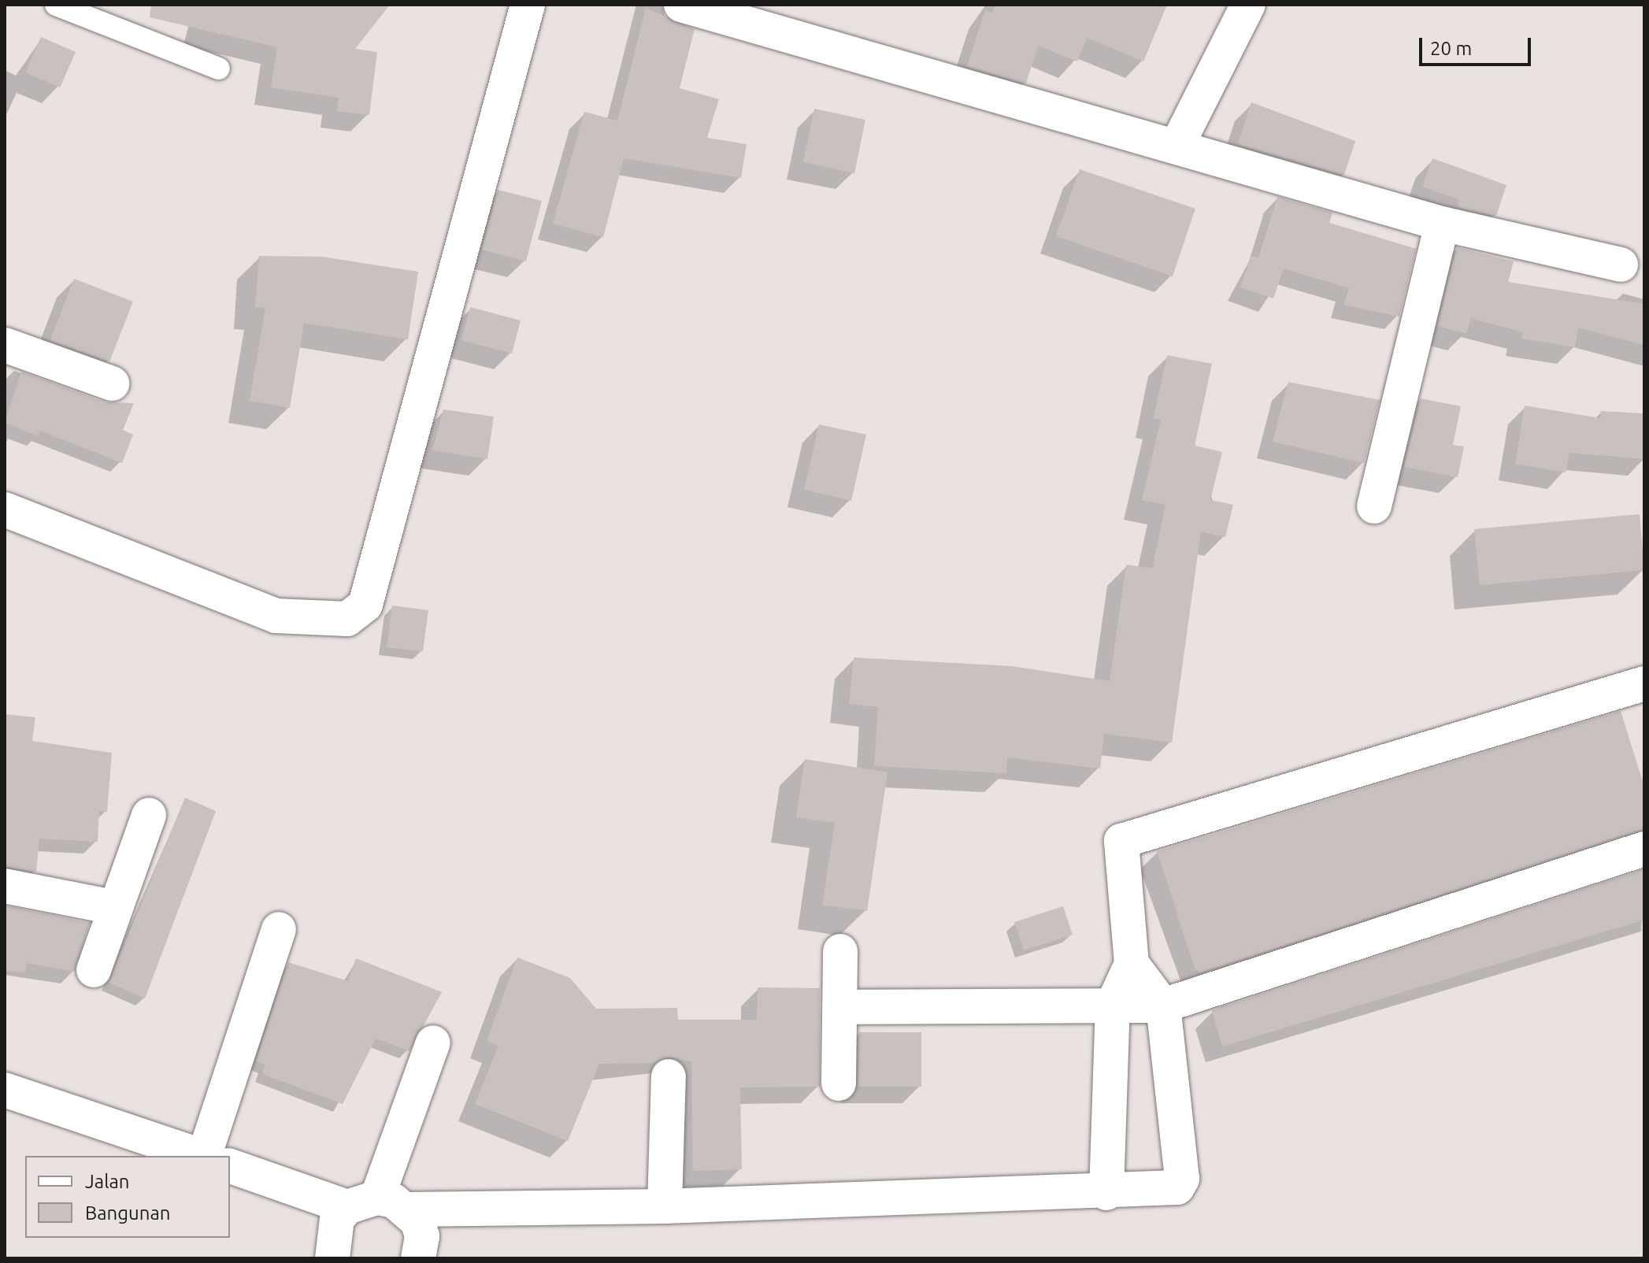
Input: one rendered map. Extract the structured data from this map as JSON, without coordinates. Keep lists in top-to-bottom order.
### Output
{
  "legend": ["Jalan", "Bangunan"],
  "scale_bar": "20 m"
}
